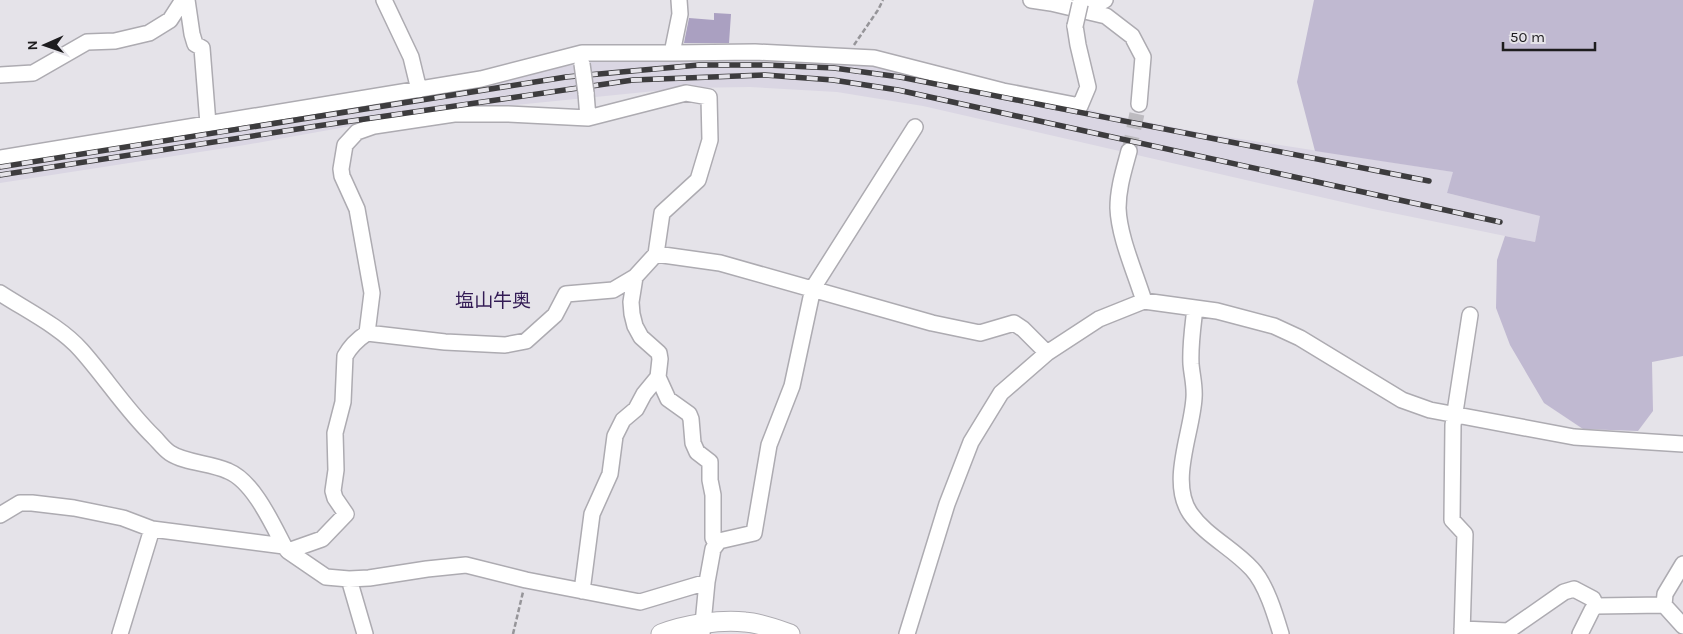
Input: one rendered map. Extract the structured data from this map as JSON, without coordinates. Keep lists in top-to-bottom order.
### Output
{
  "districts": ["塩山牛奥"],
  "scale_bar": "50 m",
  "north": "left"
}
